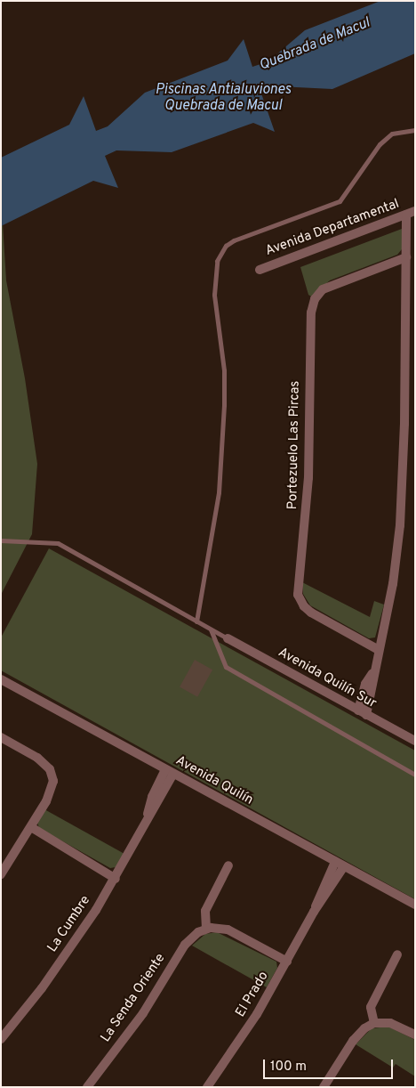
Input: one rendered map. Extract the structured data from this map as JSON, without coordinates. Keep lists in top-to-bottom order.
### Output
{
  "streets": {
    "street": [
      "Avenida Departamental",
      "Portezuelo Las Pircas",
      "Avenida Quilín Sur",
      "Avenida Quilín",
      "La Cumbre",
      "El Prado",
      "La Senda Oriente"
    ]
  },
  "crossings": [
    ["Avenida Quilín", "La Cumbre"],
    ["Avenida Quilín", "El Prado"]
  ],
  "water": ["Quebrada de Macul", "Piscinas Antialuviones Quebrada de Macul"],
  "scale_bar": "100 m"
}
